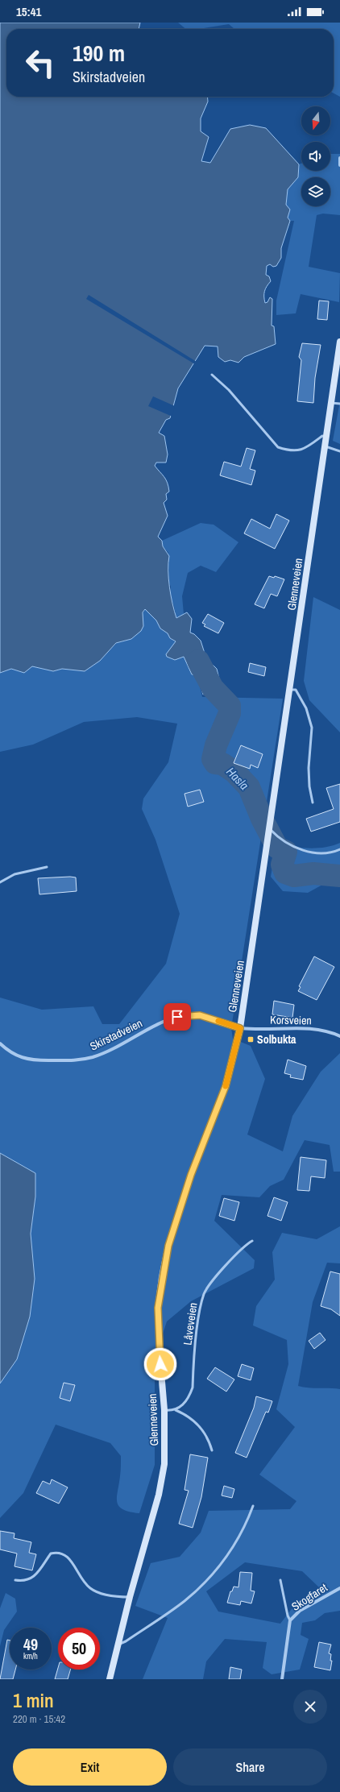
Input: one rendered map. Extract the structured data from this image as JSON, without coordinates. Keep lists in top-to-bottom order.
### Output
{
  "streets": {
    "main road": ["Glenneveien"],
    "street": ["Korsveien", "Skirstadveien", "Skogfaret"],
    "lane": ["Låveveien"]
  },
  "crossings": [
    ["Glenneveien", "Korsveien"],
    ["Glenneveien", "Skirstadveien"],
    ["Korsveien", "Skirstadveien"]
  ],
  "water": ["Hasla"],
  "places": {
    "transit": ["Solbukta"]
  },
  "north": "bottom",
  "page": {
    "status": "15:41",
    "turn": ["190 m", "Skirstadveien"],
    "speed": "49 km/h",
    "limit": "50",
    "heading": ["1 min", "220 m · 15:42"],
    "buttons": ["Exit", "Share"]
  }
}
